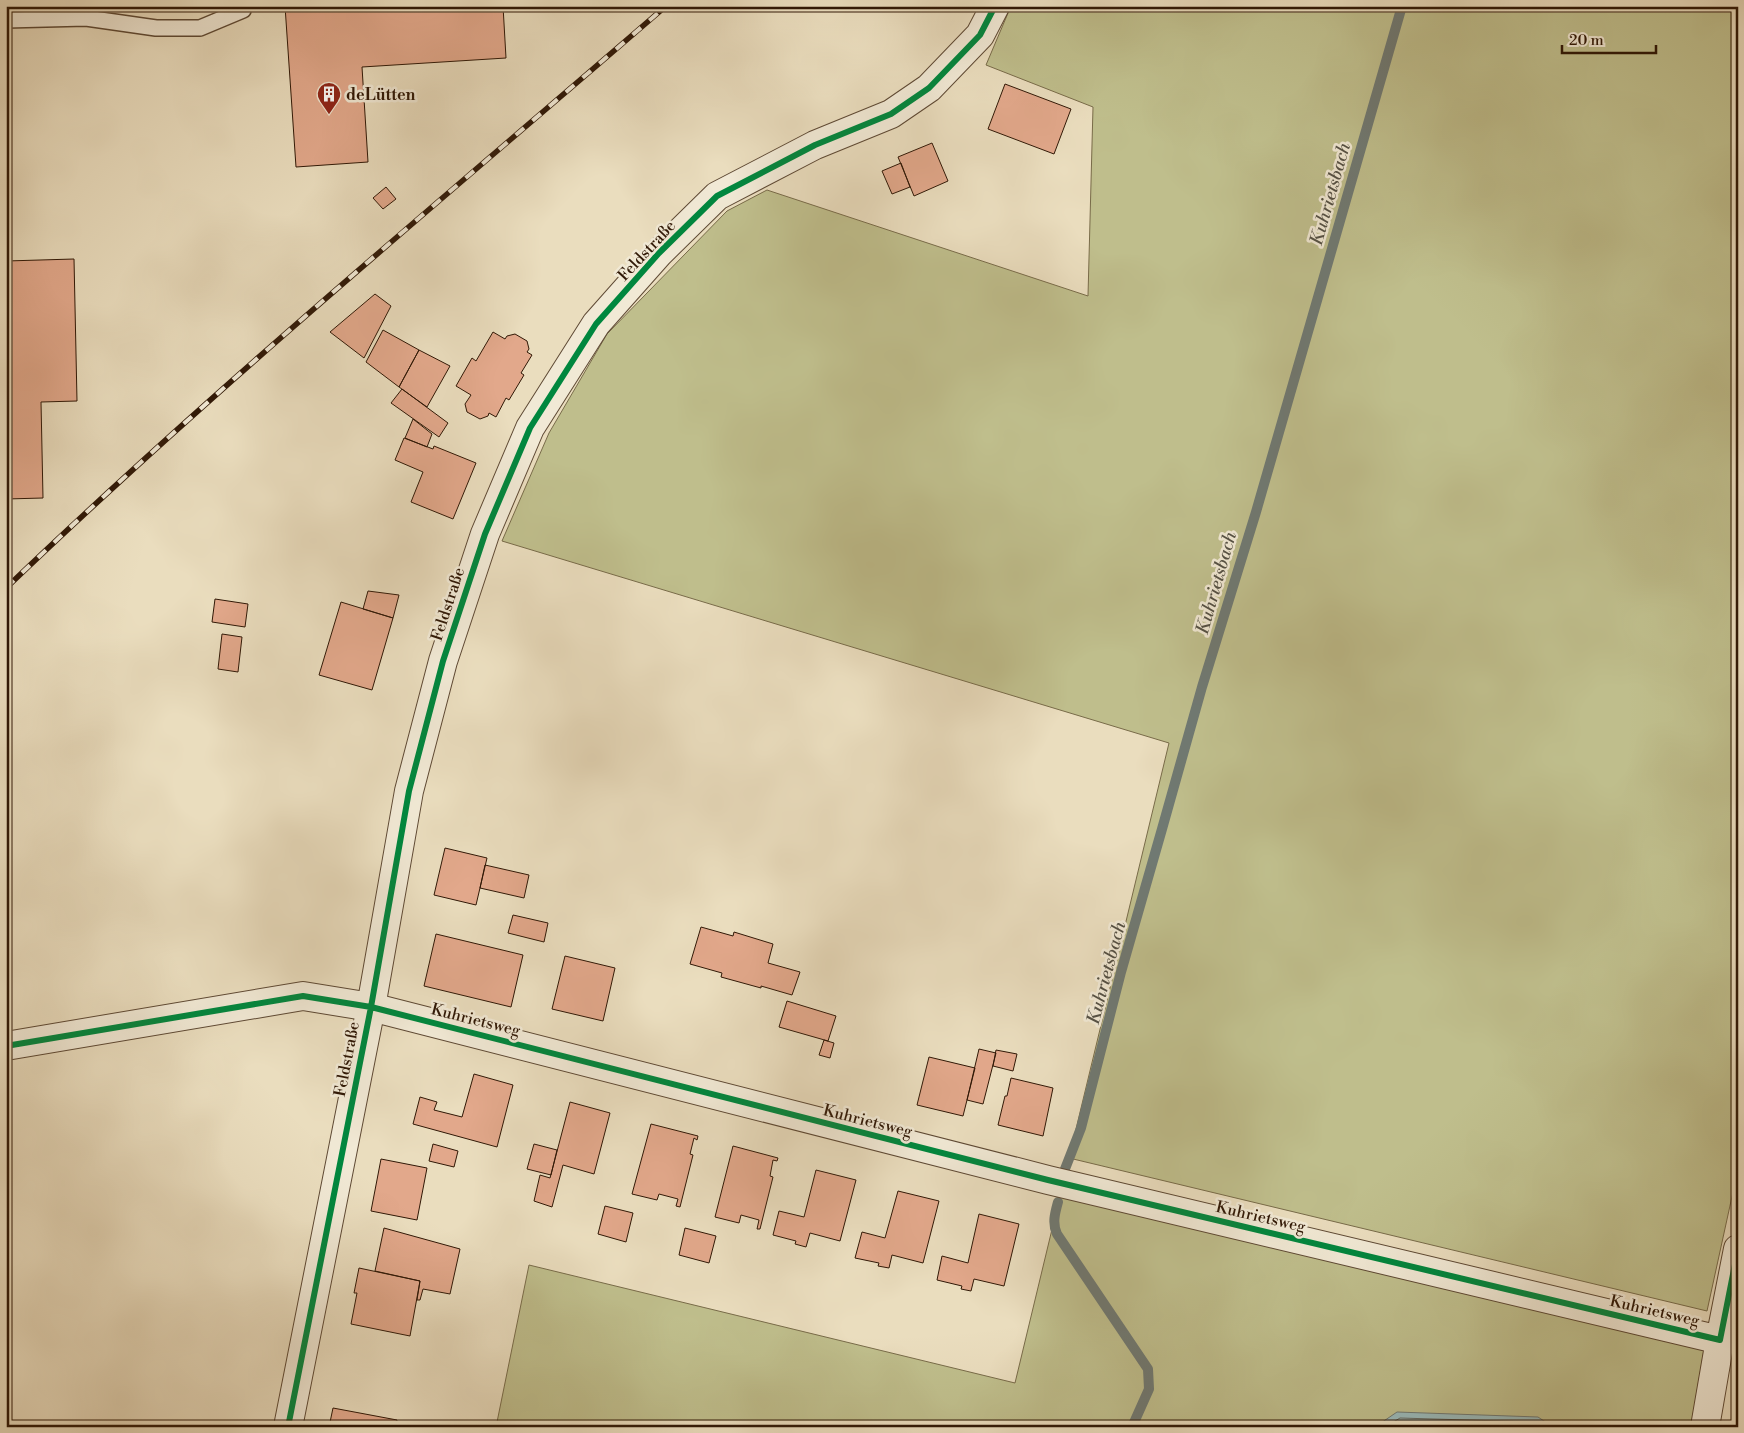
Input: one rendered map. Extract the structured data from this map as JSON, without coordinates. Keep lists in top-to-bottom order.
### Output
{
  "streets": {
    "street": ["Feldstraße", "Kuhrietsweg"]
  },
  "crossings": [
    ["Feldstraße", "Kuhrietsweg"]
  ],
  "water": ["Kuhrietsbach"],
  "places": {
    "building": ["deLütten"]
  },
  "scale_bar": "20 m"
}
